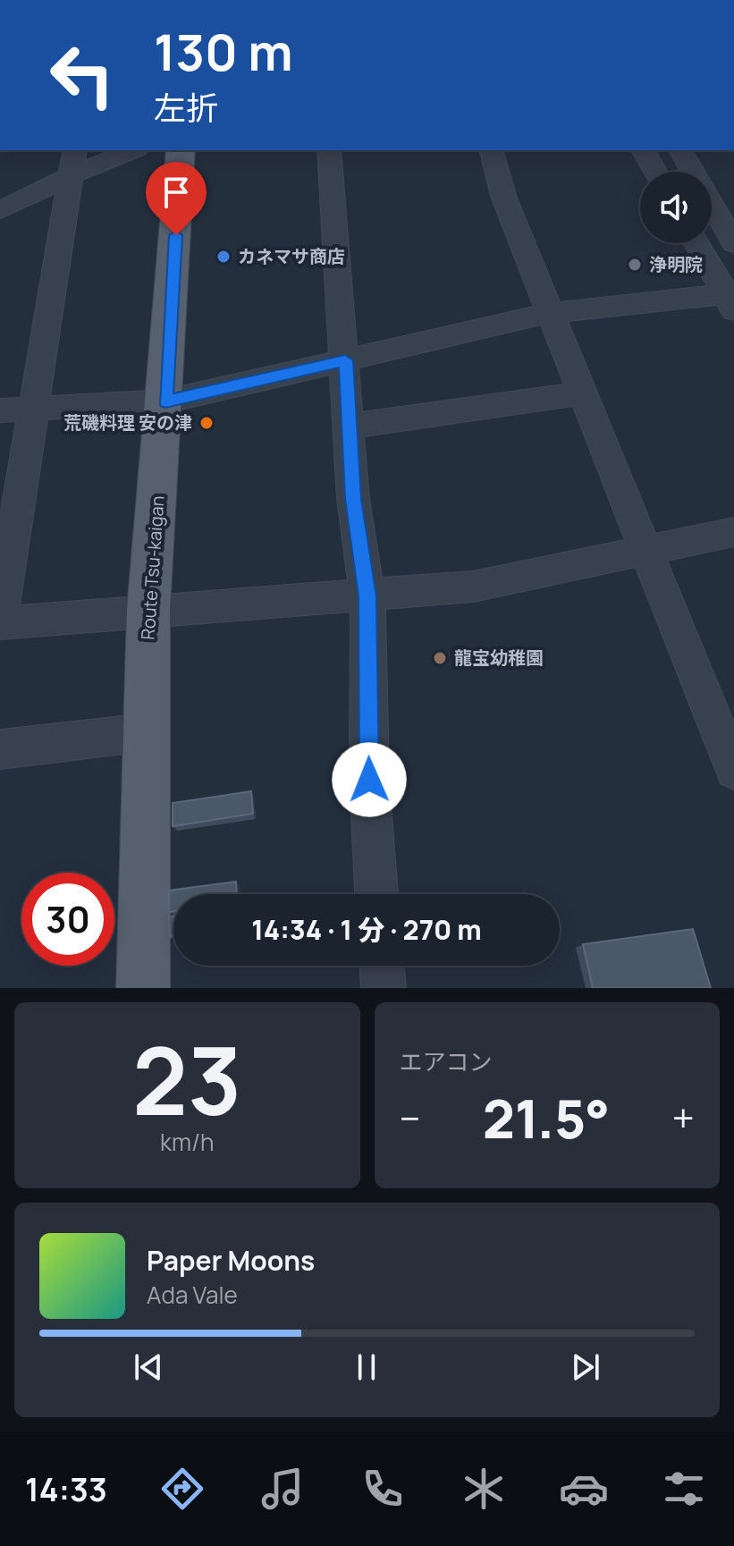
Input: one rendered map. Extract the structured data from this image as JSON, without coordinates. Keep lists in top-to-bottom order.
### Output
{
  "streets": {
    "main road": ["Route Tsu-kaigan"]
  },
  "places": [
    "カネマサ商店",
    "浄明院",
    "荒磯料理 安の津",
    "龍宝幼稚園"
  ],
  "page": {
    "turn": ["130 m", "左折"],
    "limit": "30",
    "trip": "14:34 · 1 分 · 270 m",
    "tile": [
      ["23", "km/h"],
      "エアコン"
    ],
    "heat": ["−", "21.5°", "+"],
    "song": ["Paper Moons", "Ada Vale"],
    "tabs": "14:33"
  }
}
